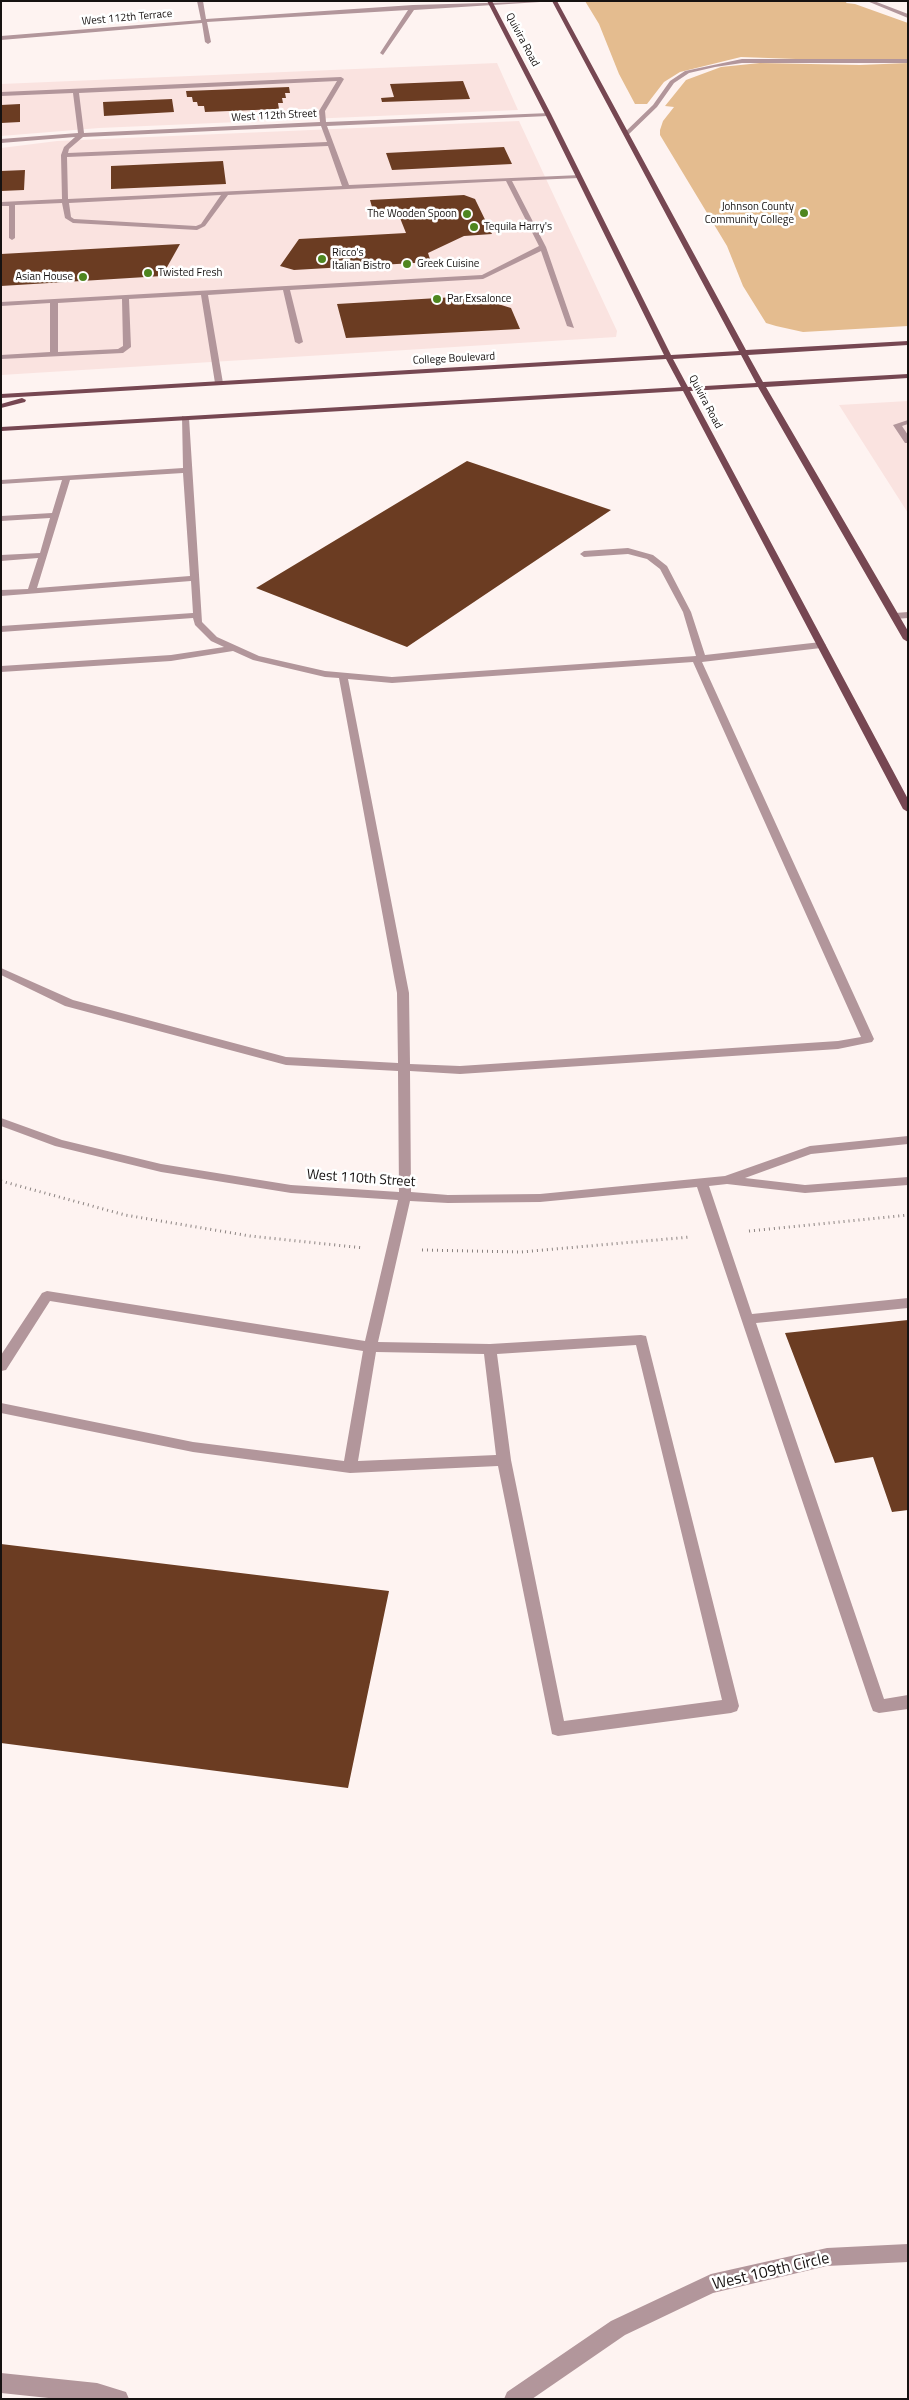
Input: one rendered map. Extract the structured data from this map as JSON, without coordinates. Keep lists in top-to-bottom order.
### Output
{
  "streets": {
    "main road": ["Quivira Road", "College Boulevard"],
    "street": [
      "West 112th Terrace",
      "West 112th Street",
      "West 110th Street",
      "West 109th Circle"
    ]
  },
  "crossings": [
    ["West 112th Terrace", "Quivira Road"],
    ["Quivira Road", "West 112th Street"],
    ["Quivira Road", "College Boulevard"]
  ],
  "places": [
    "Johnson County Community College",
    "The Wooden Spoon",
    "Tequila Harry's",
    "Ricco's Italian Bistro",
    "Greek Cuisine",
    "Twisted Fresh",
    "Asian House",
    "Par Exsalonce"
  ]
}
